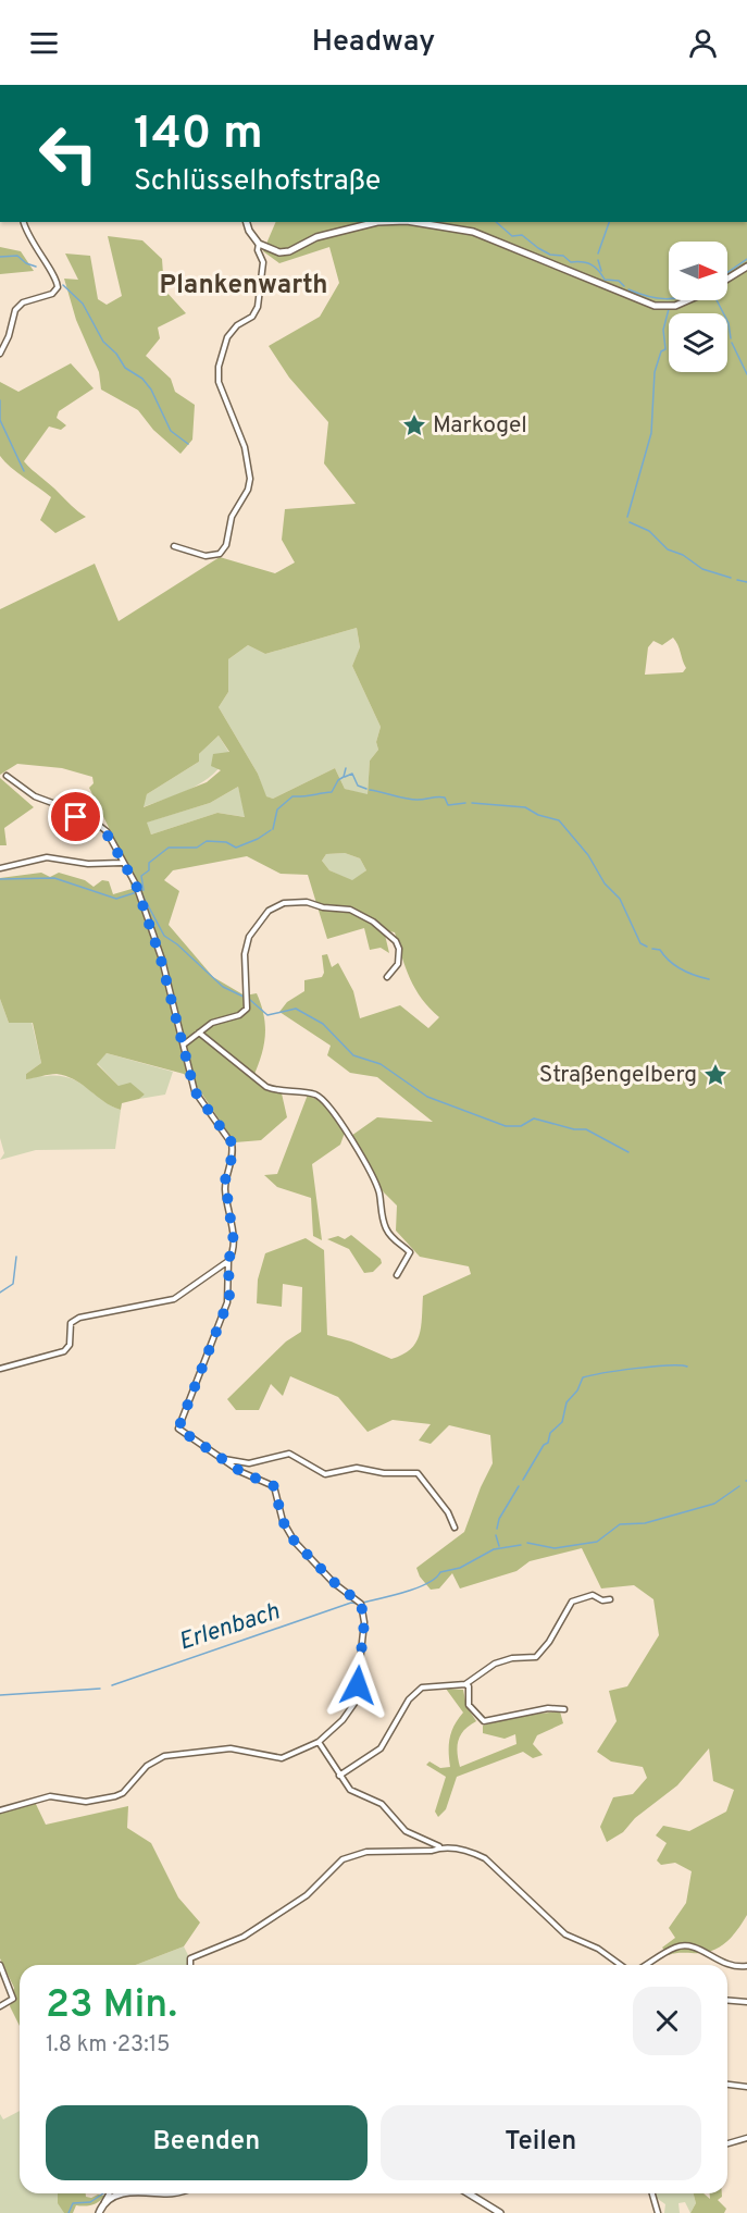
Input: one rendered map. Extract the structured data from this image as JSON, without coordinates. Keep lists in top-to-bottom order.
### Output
{
  "districts": ["Plankenwarth"],
  "water": ["Erlenbach"],
  "places": {
    "place": ["Markogel", "Straßengelberg"]
  },
  "north": "right",
  "page": {
    "header": "Headway",
    "turn": ["140 m", "Schlüsselhofstraße"],
    "heading": ["23 Min.", "1.8 km · 23:15"],
    "buttons": ["Beenden", "Teilen"]
  }
}
